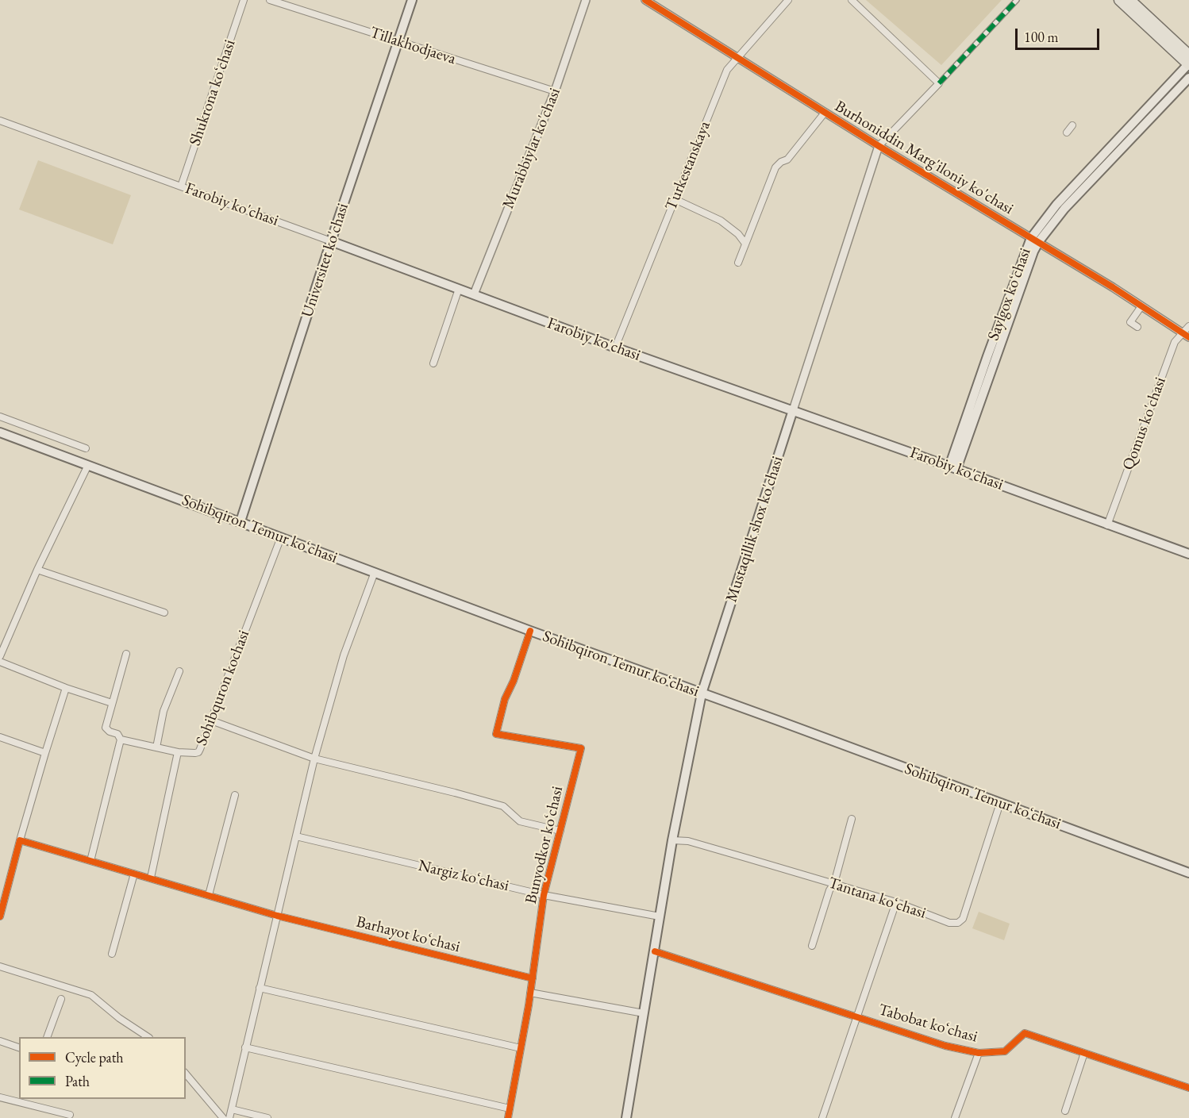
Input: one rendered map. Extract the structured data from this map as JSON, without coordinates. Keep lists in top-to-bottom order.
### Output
{
  "streets": {
    "main road": [
      "Farobiy ko'chasi",
      "Universitet ko'chasi",
      "Saylgox koʻchasi",
      "Sohibqiron Temur koʻchasi",
      "Mustaqillik shox ko'chasi"
    ],
    "street": [
      "Tillakhodjaeva",
      "Shukrona koʻchasi",
      "Murabbiylar ko'chasi",
      "Burhoniddin Marg'iloniy ko'chasi",
      "Turkestanskaya",
      "Qomus ko'chasi",
      "Sohibquron kochasi",
      "Bunyodkor koʻchasi",
      "Nargiz koʻchasi",
      "Tantana koʻchasi",
      "Barhayot koʻchasi",
      "Tabobat koʻchasi"
    ]
  },
  "crossings": [
    ["Tillakhodjaeva", "Murabbiylar ko'chasi"],
    ["Tillakhodjaeva", "Universitet ko'chasi"],
    ["Shukrona koʻchasi", "Farobiy ko'chasi"],
    ["Murabbiylar ko'chasi", "Farobiy ko'chasi"],
    ["Burhoniddin Marg'iloniy ko'chasi", "Turkestanskaya"],
    ["Burhoniddin Marg'iloniy ko'chasi", "Saylgox koʻchasi"],
    ["Burhoniddin Marg'iloniy ko'chasi", "Qomus ko'chasi"],
    ["Burhoniddin Marg'iloniy ko'chasi", "Mustaqillik shox ko'chasi"],
    ["Turkestanskaya", "Farobiy ko'chasi"],
    ["Farobiy ko'chasi", "Universitet ko'chasi"],
    ["Farobiy ko'chasi", "Saylgox koʻchasi"],
    ["Farobiy ko'chasi", "Qomus ko'chasi"],
    ["Farobiy ko'chasi", "Mustaqillik shox ko'chasi"],
    ["Universitet ko'chasi", "Sohibqiron Temur koʻchasi"],
    ["Sohibqiron Temur koʻchasi", "Mustaqillik shox ko'chasi"],
    ["Sohibqiron Temur koʻchasi", "Sohibquron kochasi"],
    ["Sohibqiron Temur koʻchasi", "Bunyodkor koʻchasi"],
    ["Sohibqiron Temur koʻchasi", "Tantana koʻchasi"],
    ["Mustaqillik shox ko'chasi", "Nargiz koʻchasi"],
    ["Mustaqillik shox ko'chasi", "Tantana koʻchasi"],
    ["Mustaqillik shox ko'chasi", "Tabobat koʻchasi"],
    ["Sohibquron kochasi", "Barhayot koʻchasi"],
    ["Bunyodkor koʻchasi", "Nargiz koʻchasi"],
    ["Bunyodkor koʻchasi", "Barhayot koʻchasi"]
  ],
  "legend": ["Cycle path", "Path"],
  "scale_bar": "100 m"
}
